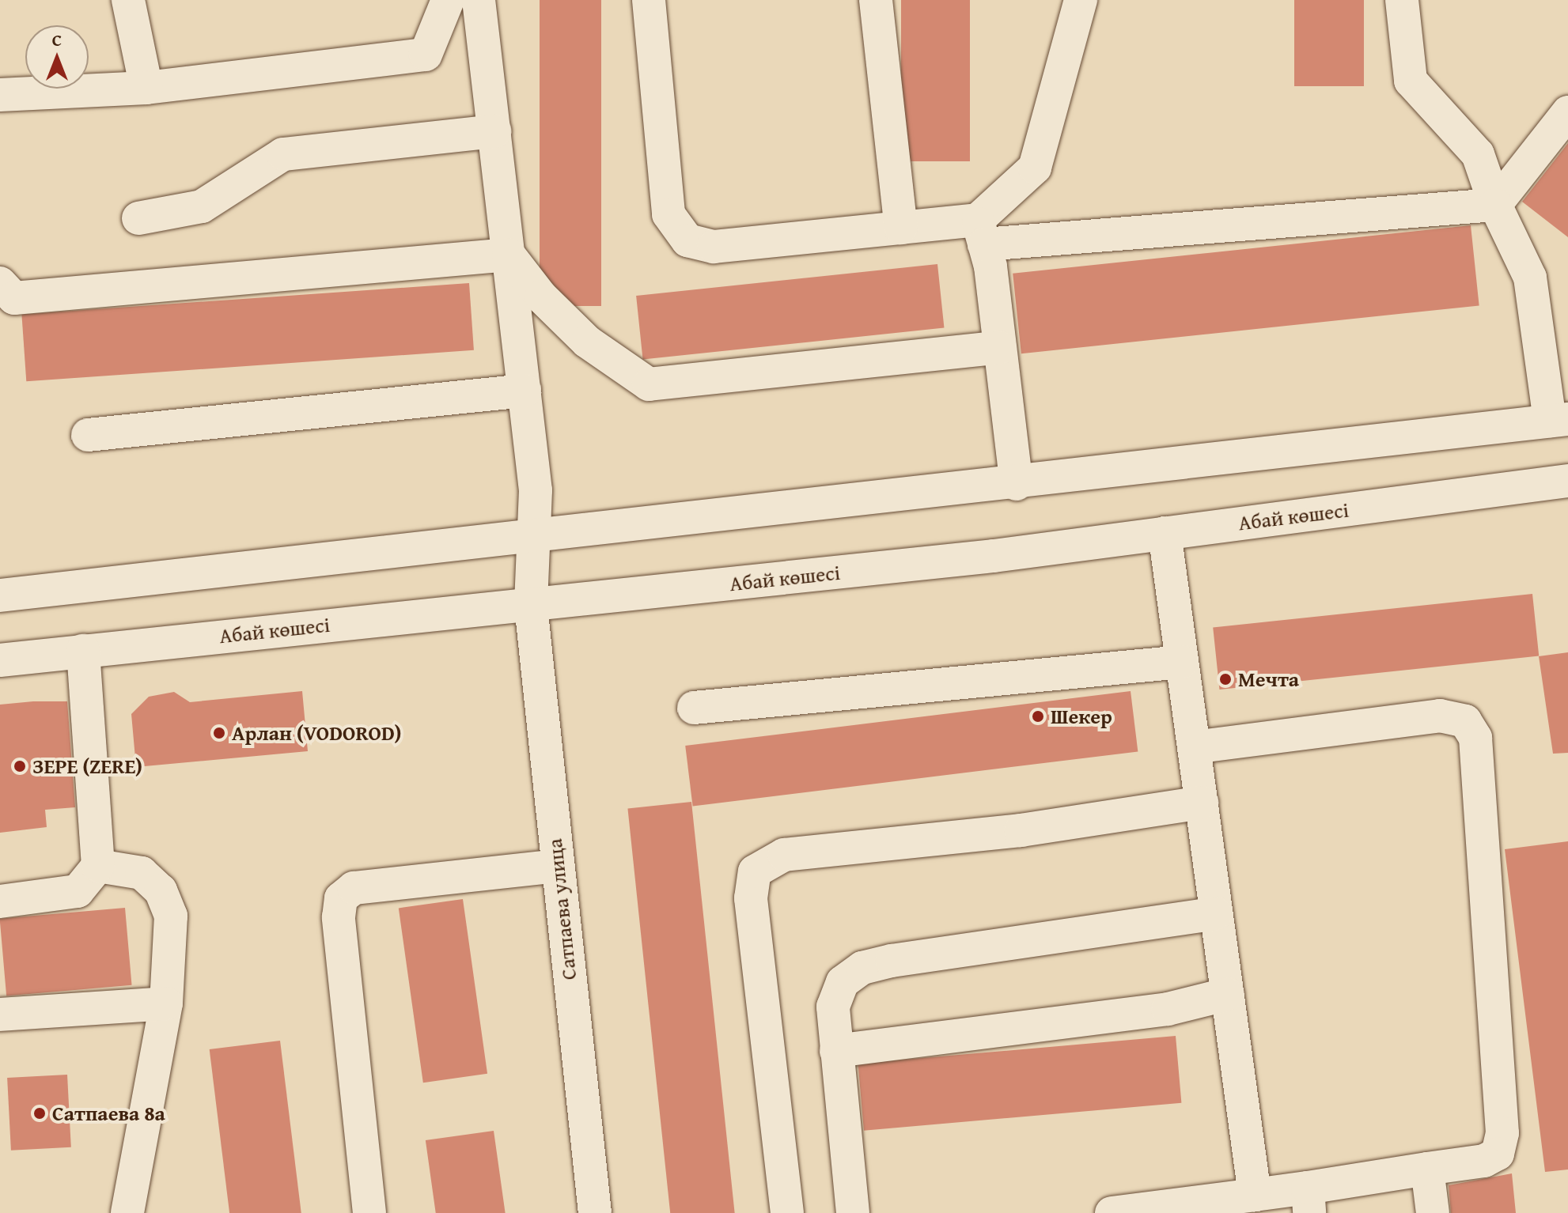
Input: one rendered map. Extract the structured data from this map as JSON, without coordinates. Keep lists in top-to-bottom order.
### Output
{
  "streets": {
    "street": ["Абай көшесі", "Сатпаева улица"]
  },
  "crossings": [
    ["Абай көшесі", "Сатпаева улица"]
  ],
  "places": [
    "Мечта",
    "Шекер",
    "Арлан (VODOROD)",
    "ЗЕРЕ (ZERE)",
    "Сатпаева 8а"
  ],
  "north": "top"
}
